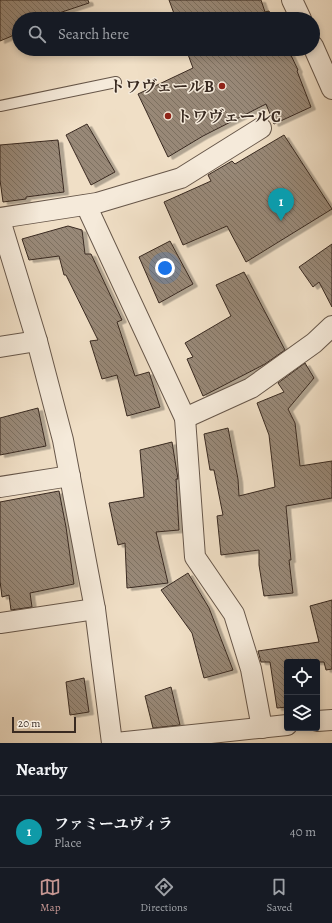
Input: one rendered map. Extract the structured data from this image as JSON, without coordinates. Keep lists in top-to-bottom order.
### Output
{
  "places": ["トワヴェールB", "トワヴェールC"],
  "scale_bar": "20 m",
  "page": {
    "search": "Search here",
    "pins": "1",
    "scale": "20 m",
    "heading": "Nearby",
    "list": [
      {
        "mark": "1",
        "name": "ファミーユヴィラ",
        "note": "Place",
        "value": "40 m"
      }
    ],
    "nav": ["Map", "Directions", "Saved"]
  }
}
